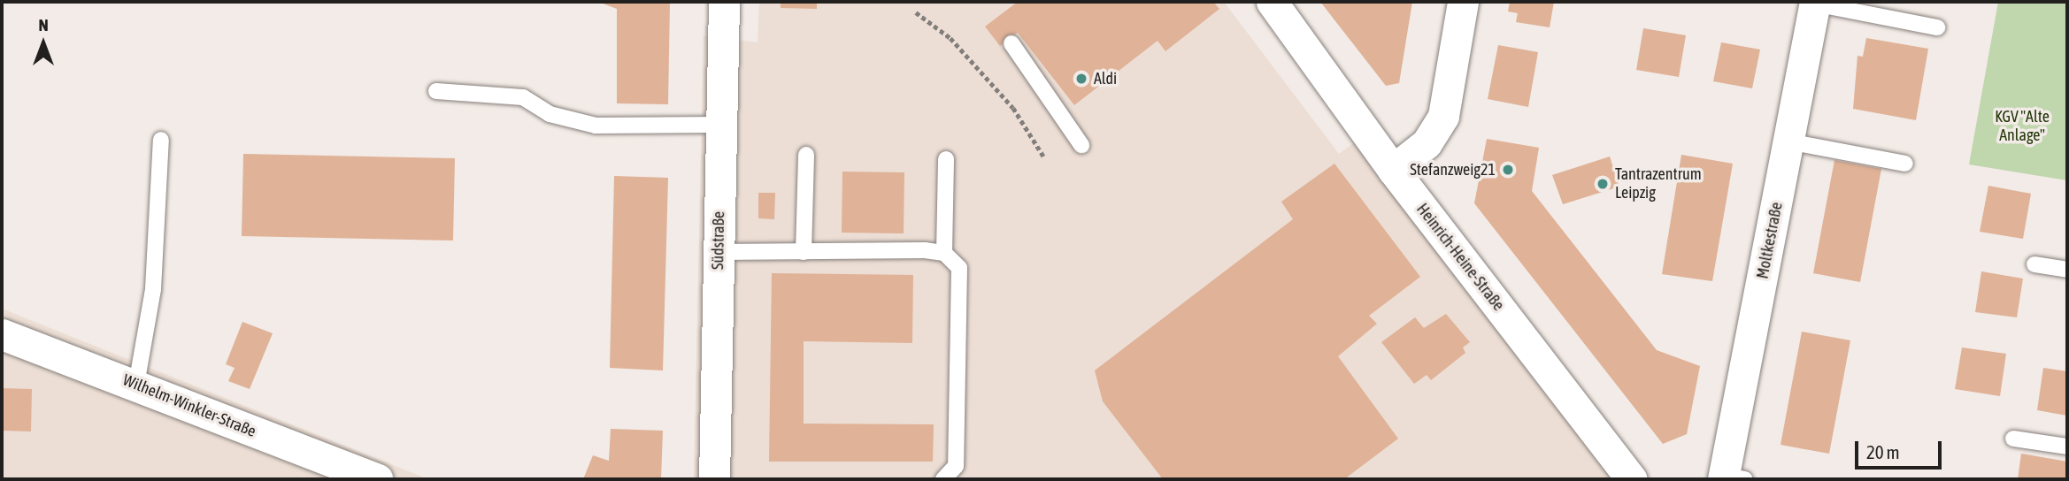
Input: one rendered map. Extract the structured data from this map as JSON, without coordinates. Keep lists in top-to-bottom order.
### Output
{
  "streets": {
    "street": [
      "Südstraße",
      "Moltkestraße",
      "Heinrich-Heine-Straße",
      "Wilhelm-Winkler-Straße"
    ]
  },
  "parks": ["KGV \"Alte Anlage\""],
  "places": ["Aldi", "Stefanzweig21", "Tantrazentrum Leipzig"],
  "scale_bar": "20 m",
  "north": "top"
}
